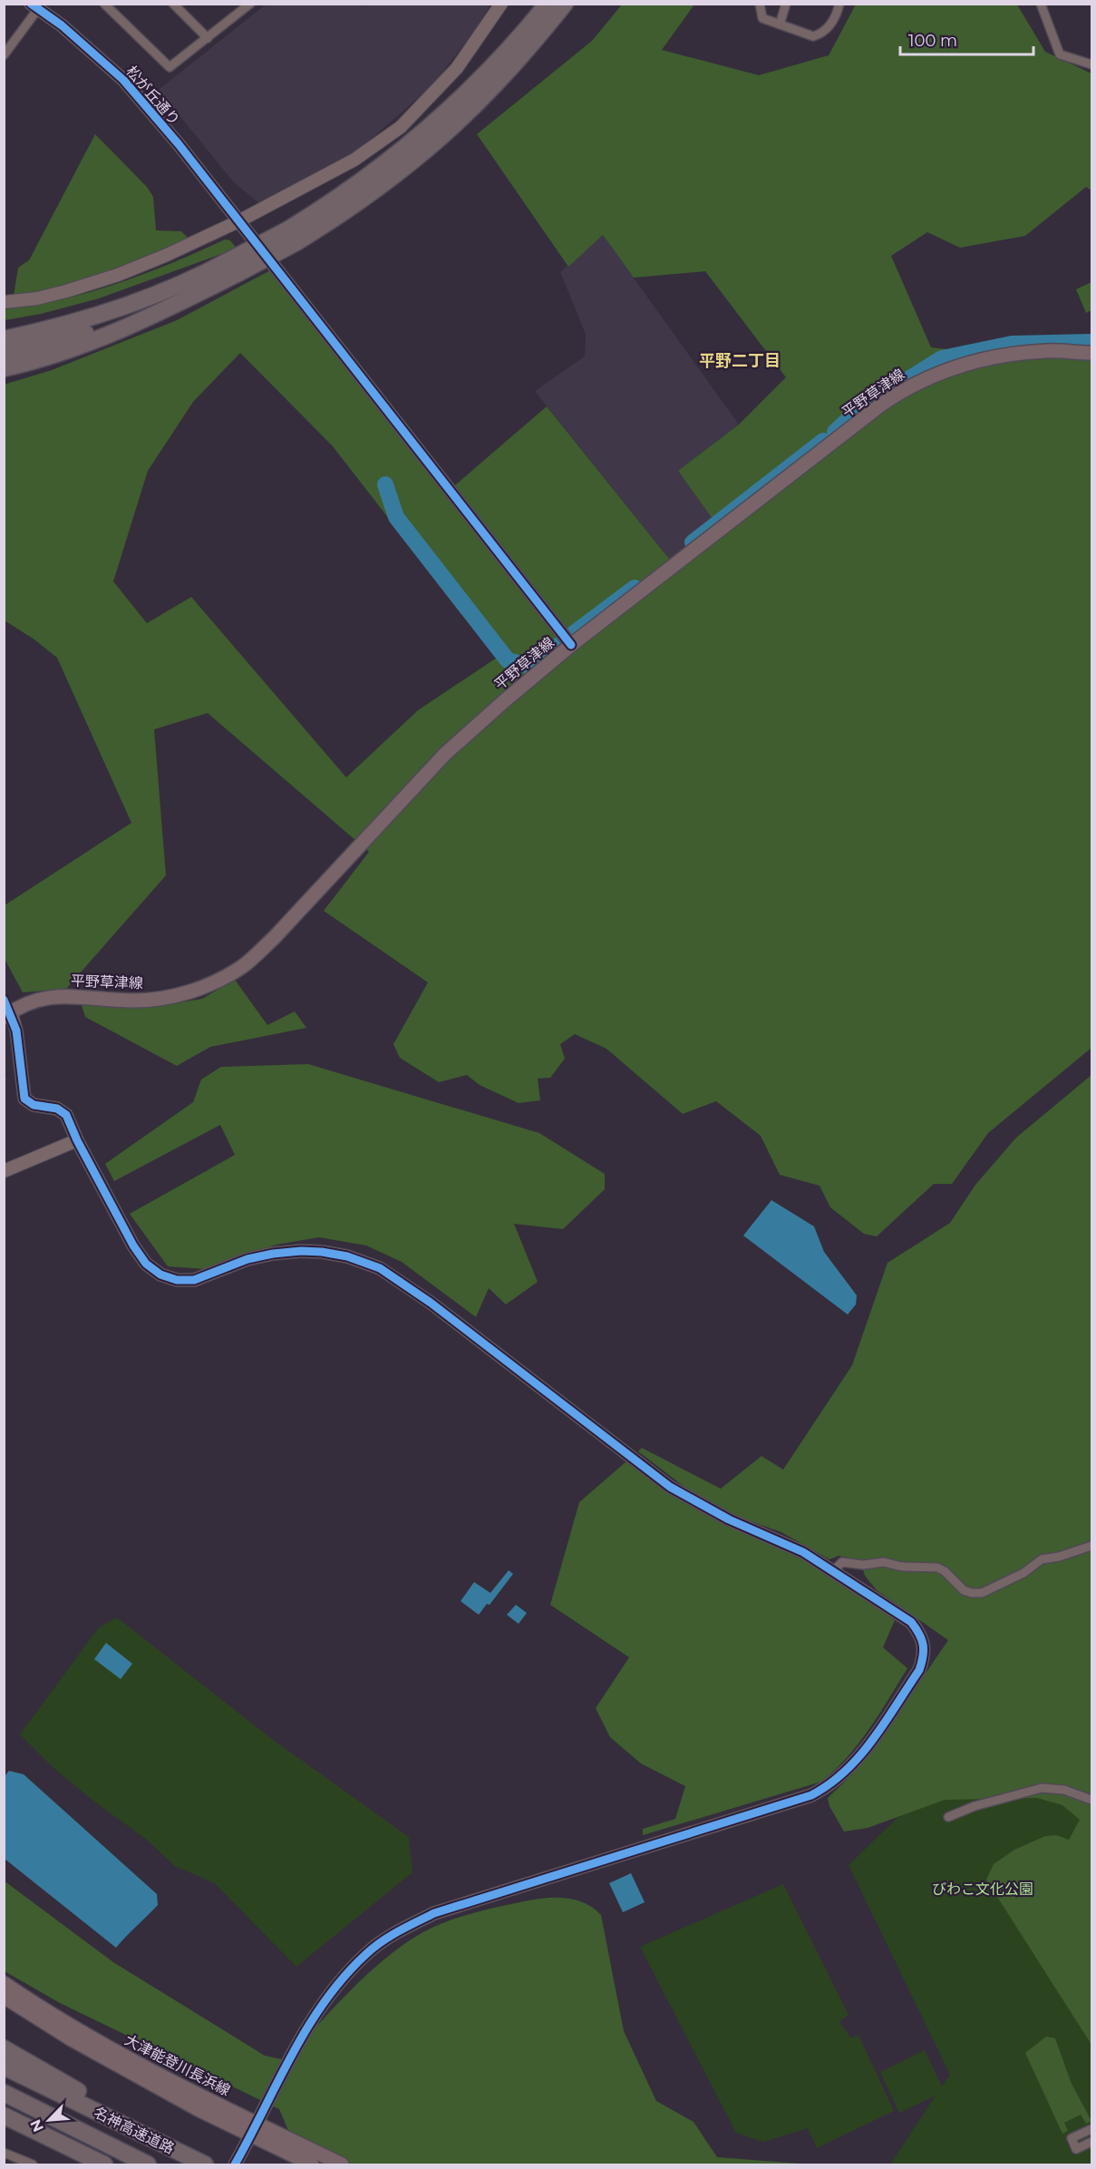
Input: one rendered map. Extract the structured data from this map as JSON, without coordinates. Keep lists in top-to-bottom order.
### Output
{
  "streets": {
    "highway": ["名神高速道路"],
    "main road": ["平野草津線", "大津能登川長浜線"],
    "street": ["松が丘通り"]
  },
  "crossings": [
    ["松が丘通り", "平野草津線"]
  ],
  "districts": ["平野二丁目"],
  "parks": ["びわこ文化公園"],
  "scale_bar": "100 m",
  "north": "bottom left"
}
